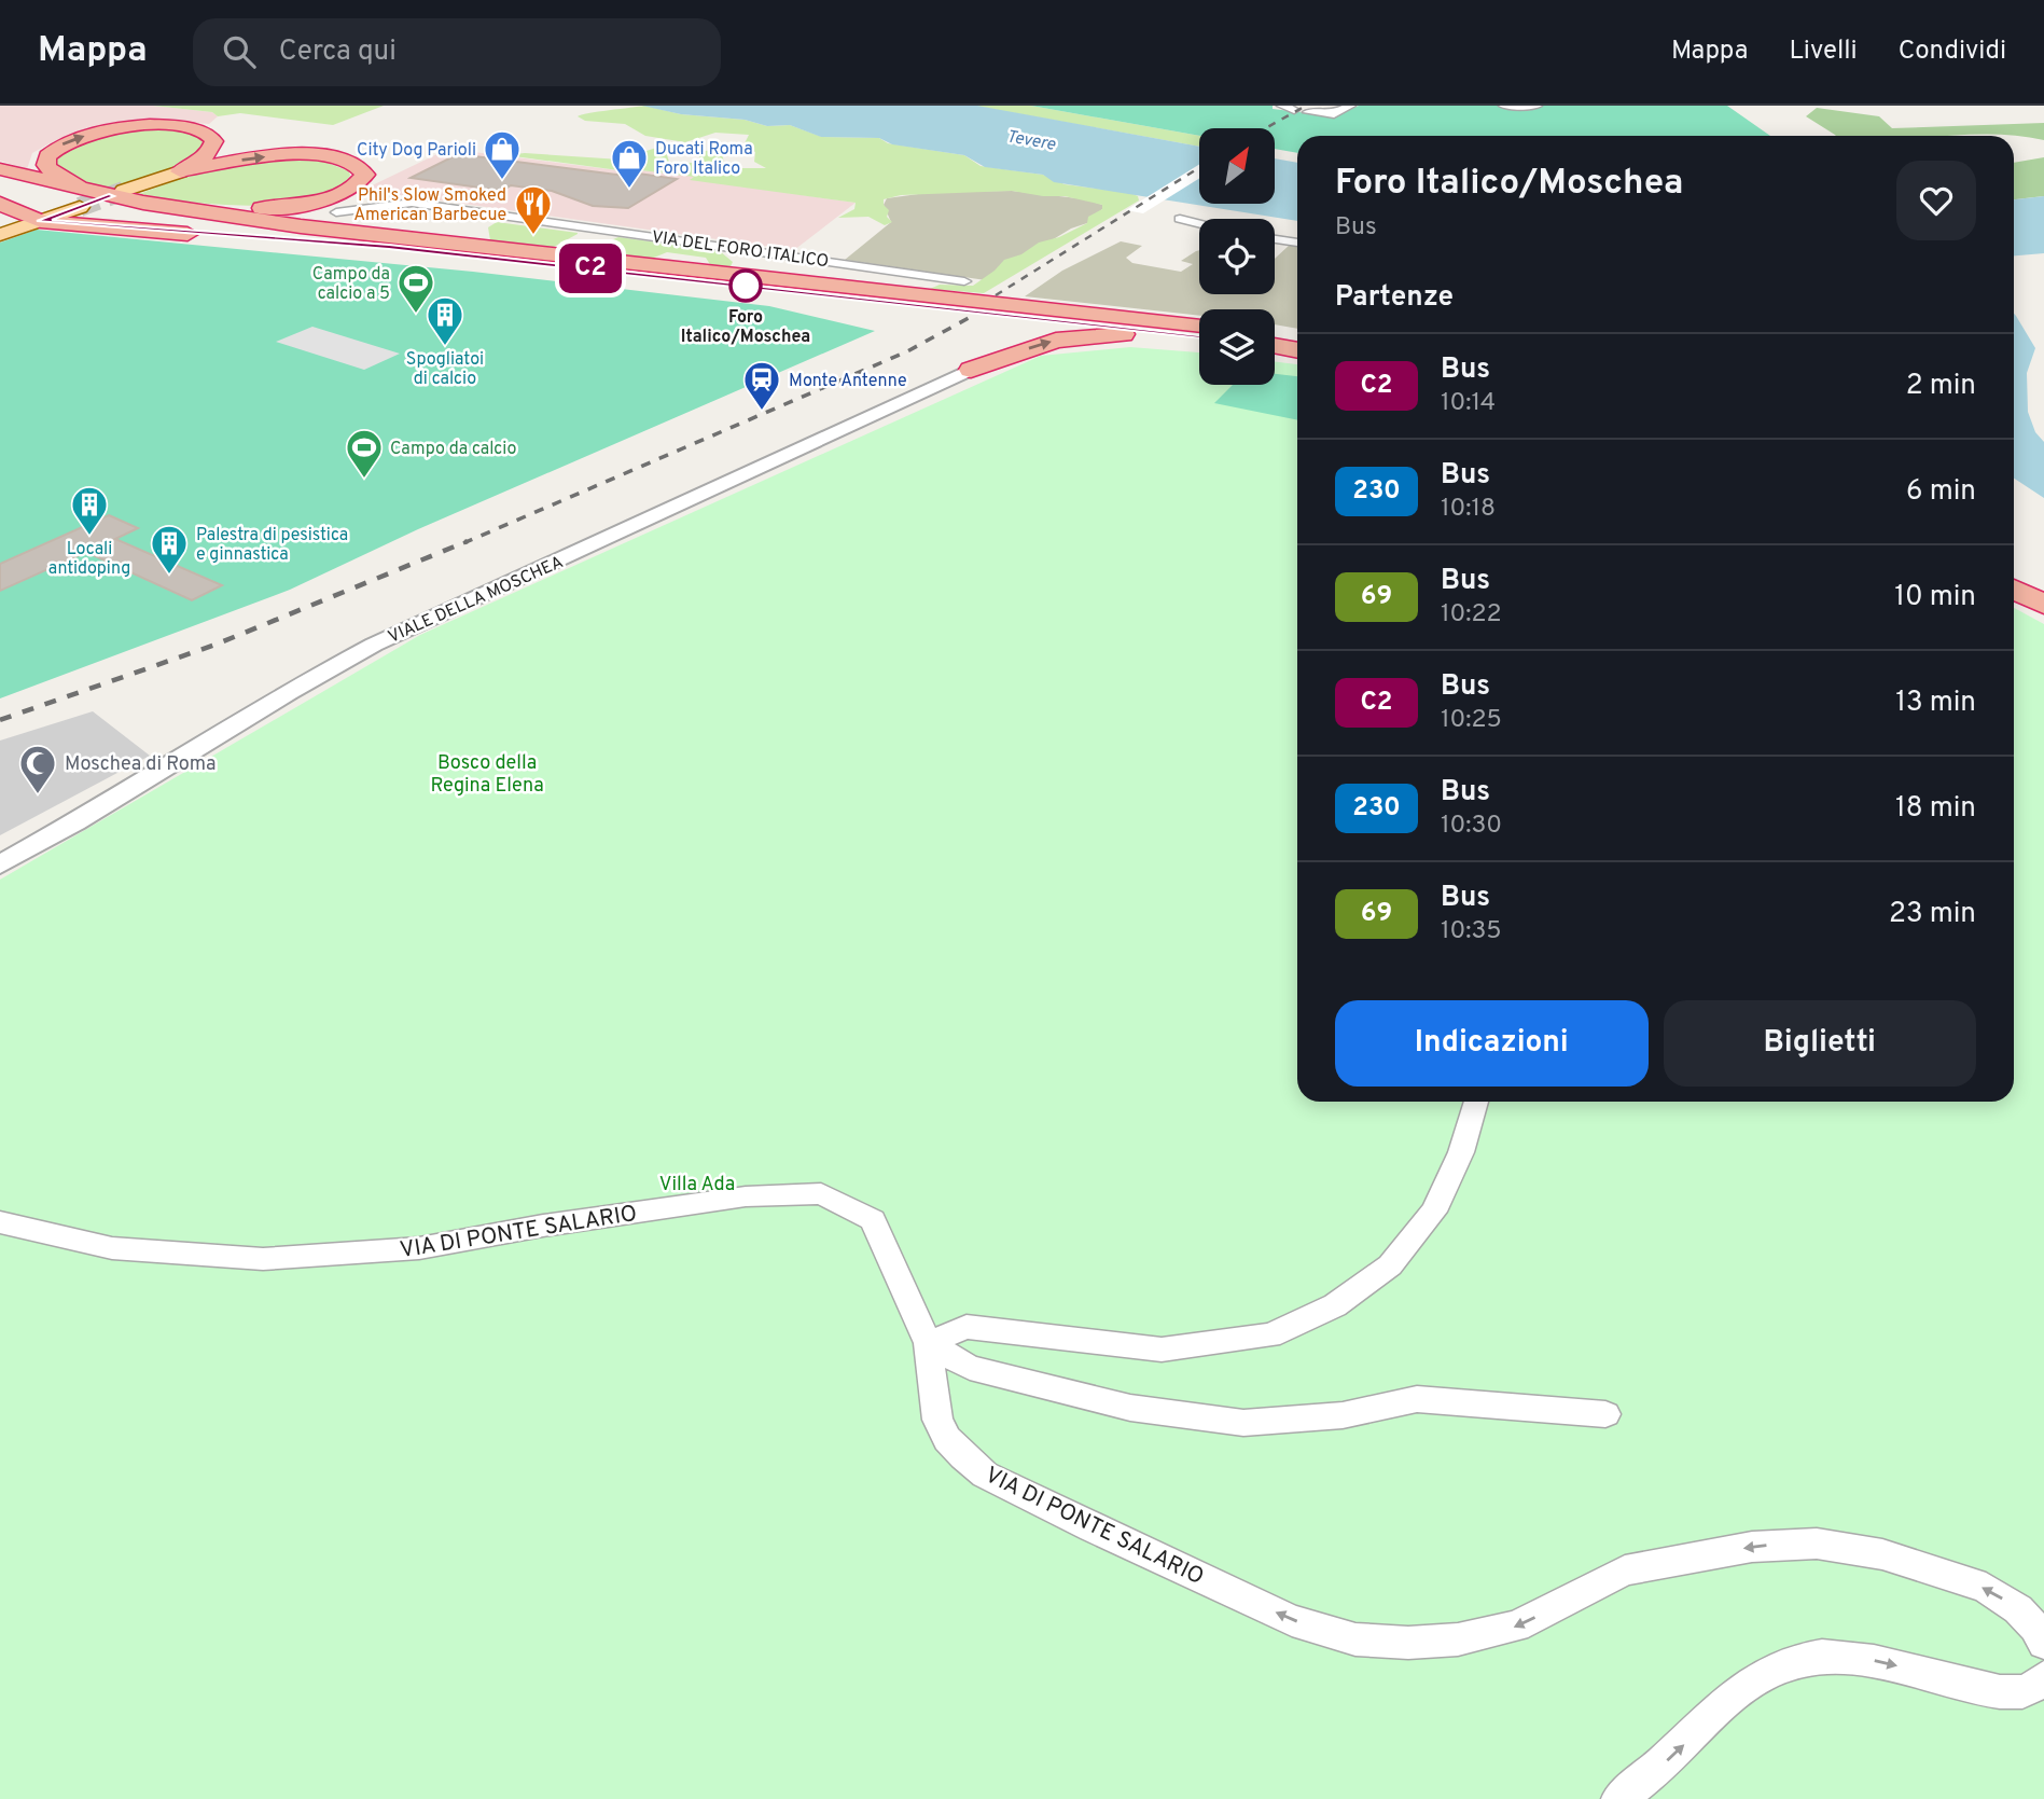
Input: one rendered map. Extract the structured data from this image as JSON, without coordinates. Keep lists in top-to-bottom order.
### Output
{
  "streets": {
    "highway": ["VIA DEL FORO ITALICO"],
    "street": ["VIALE DELLA MOSCHEA", "VIA DI PONTE SALARIO"]
  },
  "water": ["Tevere"],
  "parks": ["Bosco della Regina Elena", "Villa Ada"],
  "places": {
    "shop": ["City Dog Parioli", "Ducati Roma Foro Italico"],
    "restaurant": ["Phil's Slow Smoked American Barbecue"],
    "other": ["Foro Italico/Moschea"],
    "sports": ["Campo da calcio a 5", "Campo da calcio"],
    "building": ["Spogliatoi di calcio", "Locali antidoping", "Palestra di pesistica e ginnastica"],
    "station": ["Monte Antenne"],
    "mosque": ["Moschea di Roma"]
  },
  "lines": ["bus line C2"],
  "north": "top right",
  "page": {
    "header": "Mappa",
    "search": "Cerca qui",
    "nav": ["Mappa", "Livelli", "Condividi"],
    "on_map": "C2",
    "heading": [
      ["Foro Italico/Moschea", "Bus"],
      "Partenze"
    ],
    "list": [
      {
        "mark": "C2",
        "name": "Bus",
        "note": "10:14",
        "value": "2 min"
      },
      {
        "mark": "230",
        "name": "Bus",
        "note": "10:18",
        "value": "6 min"
      },
      {
        "mark": "69",
        "name": "Bus",
        "note": "10:22",
        "value": "10 min"
      },
      {
        "mark": "C2",
        "name": "Bus",
        "note": "10:25",
        "value": "13 min"
      },
      {
        "mark": "230",
        "name": "Bus",
        "note": "10:30",
        "value": "18 min"
      },
      {
        "mark": "69",
        "name": "Bus",
        "note": "10:35",
        "value": "23 min"
      }
    ],
    "buttons": ["Indicazioni", "Biglietti"]
  }
}
